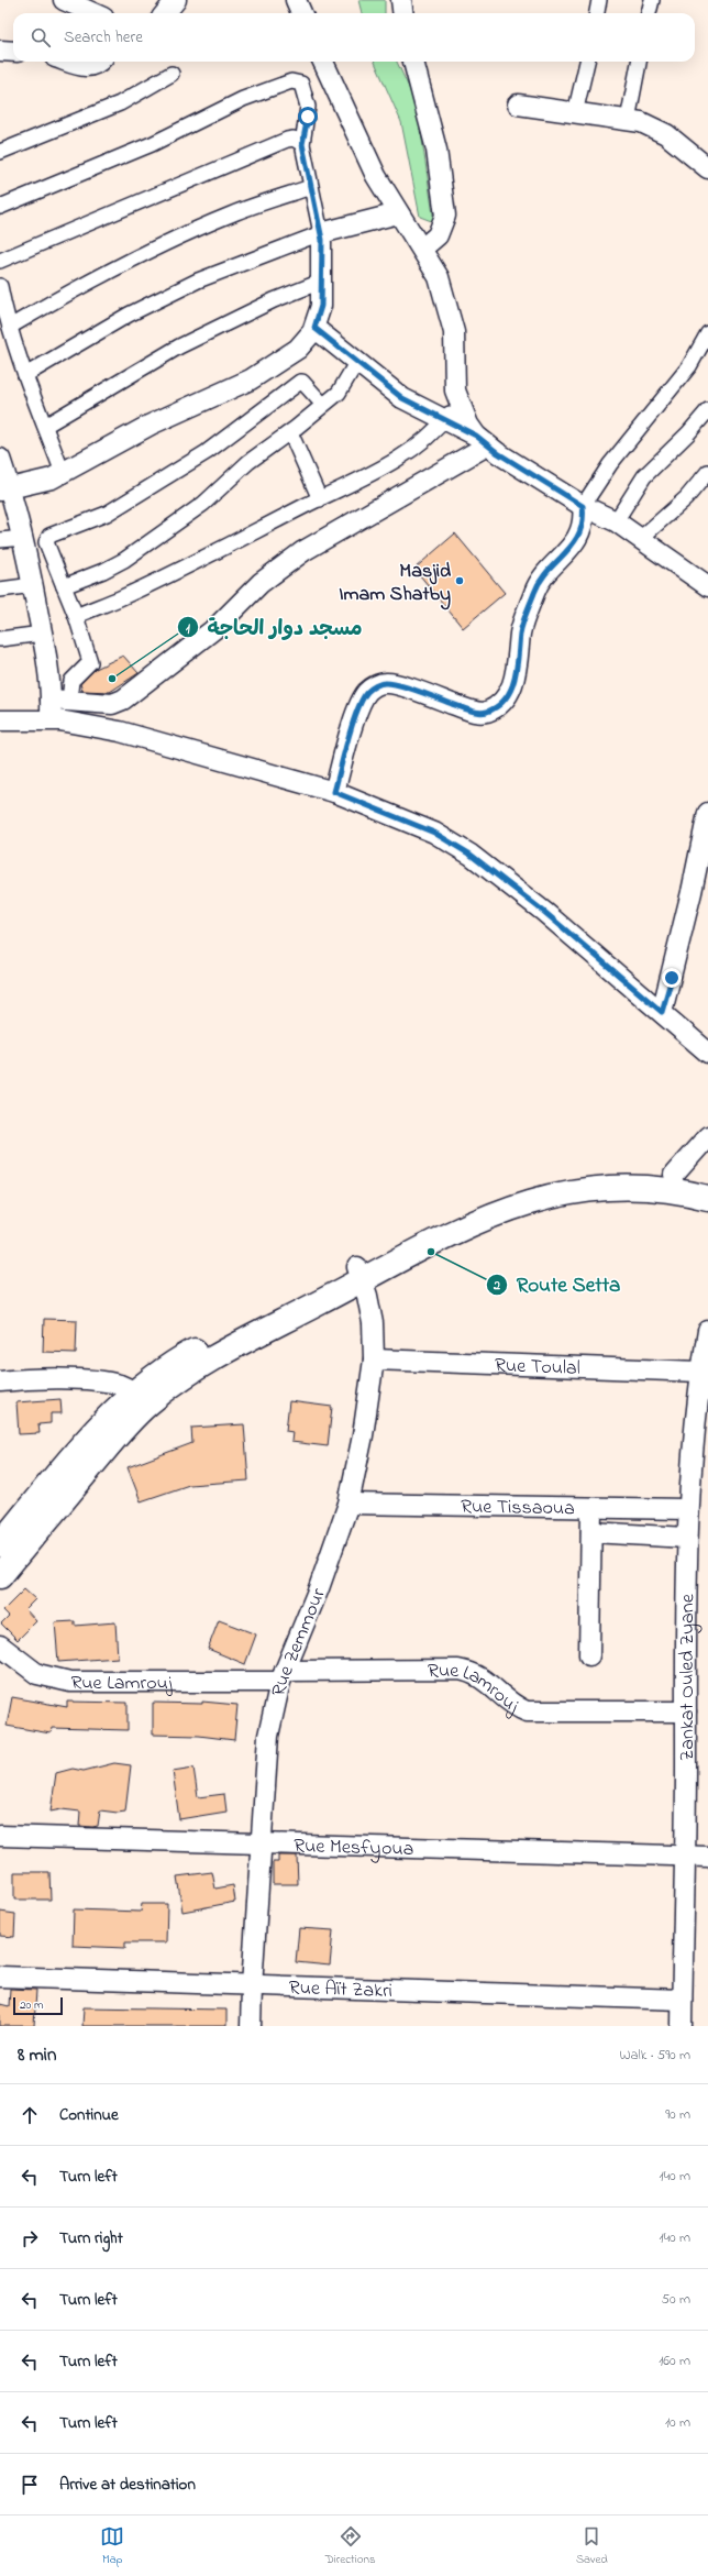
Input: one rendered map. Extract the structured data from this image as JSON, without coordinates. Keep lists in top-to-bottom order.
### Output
{
  "streets": {
    "street": [
      "Rue Toulal",
      "Rue Tissaoua",
      "Rue Zemmour",
      "Zankat Ouled Zyane",
      "Rue Lamrouj",
      "Rue Mesfyoua",
      "Rue Aït Zakri"
    ]
  },
  "crossings": [
    ["Rue Toulal", "Rue Zemmour"],
    ["Rue Toulal", "Zankat Ouled Zyane"],
    ["Rue Tissaoua", "Rue Zemmour"],
    ["Rue Tissaoua", "Zankat Ouled Zyane"],
    ["Rue Zemmour", "Rue Lamrouj"],
    ["Rue Zemmour", "Rue Mesfyoua"],
    ["Rue Zemmour", "Rue Aït Zakri"],
    ["Zankat Ouled Zyane", "Rue Lamrouj"],
    ["Zankat Ouled Zyane", "Rue Mesfyoua"],
    ["Zankat Ouled Zyane", "Rue Aït Zakri"]
  ],
  "places": ["Masjid Imam Shatby", "مسجد دوار الحاجة", "Route Setta"],
  "scale_bar": "20 m",
  "page": {
    "search": "Search here",
    "scale": "20 m",
    "heading": ["8 min", "Walk · 590 m"],
    "list": [
      ["Continue", "90 m"],
      ["Turn left", "140 m"],
      ["Turn right", "140 m"],
      ["Turn left", "50 m"],
      ["Turn left", "160 m"],
      ["Turn left", "10 m"],
      "Arrive at destination"
    ],
    "nav": ["Map", "Directions", "Saved"]
  }
}
